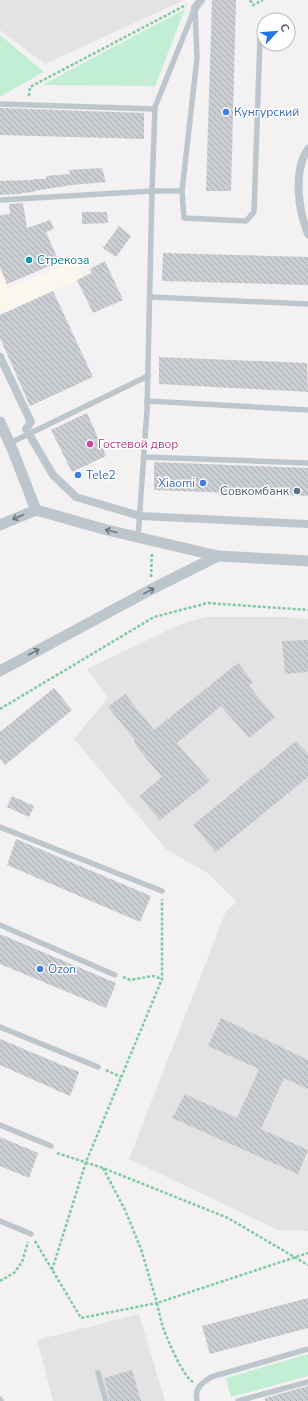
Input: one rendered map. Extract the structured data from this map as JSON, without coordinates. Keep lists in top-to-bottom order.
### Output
{
  "places": [
    "Кунгурский",
    "Стрекоза",
    "Гостевой двор",
    "Tele2",
    "Xiaomi",
    "Совкомбанк",
    "Ozon"
  ],
  "north": "top right"
}
